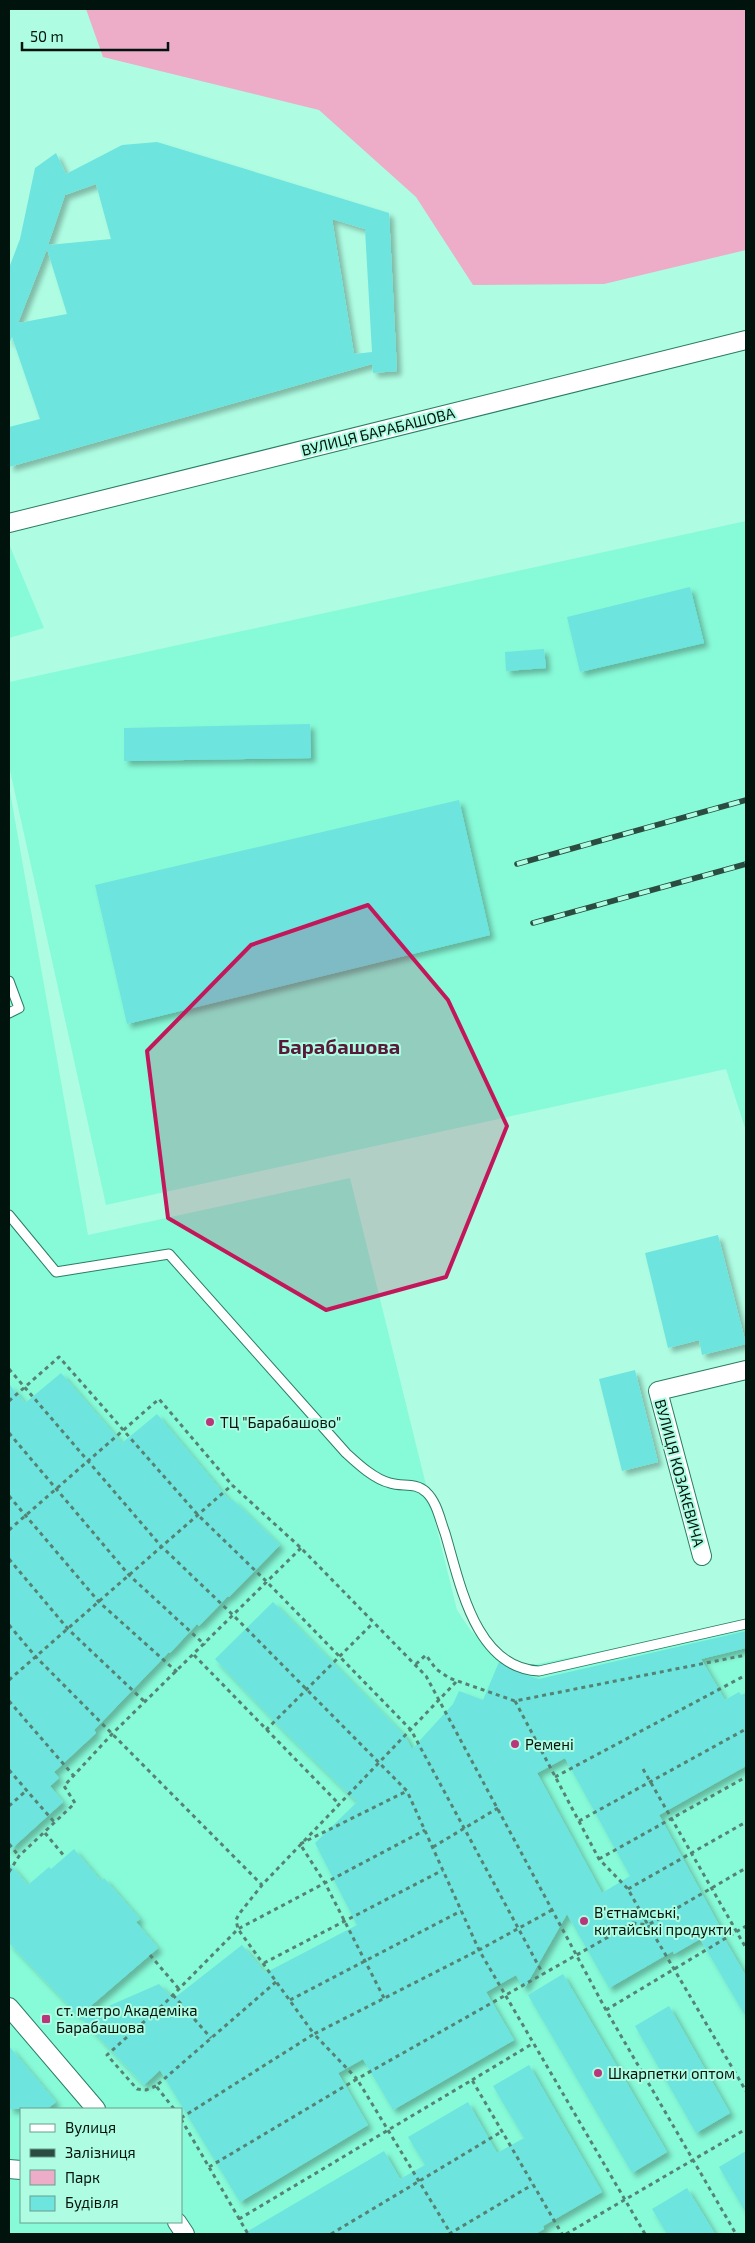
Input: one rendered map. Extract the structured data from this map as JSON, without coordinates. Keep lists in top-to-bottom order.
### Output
{
  "streets": {
    "street": ["ВУЛИЦЯ БАРАБАШОВА", "ВУЛИЦЯ КОЗАКЕВИЧА"]
  },
  "districts": ["Барабашова"],
  "places": {
    "other": [
      "ТЦ \"Барабашово\"",
      "Ремені",
      "В'єтнамські, китайські продукти",
      "Шкарпетки оптом"
    ],
    "transit": ["ст. метро Академіка Барабашова"]
  },
  "legend": [
    "Вулиця",
    "Залізниця",
    "Парк",
    "Будівля"
  ],
  "scale_bar": "50 m"
}
